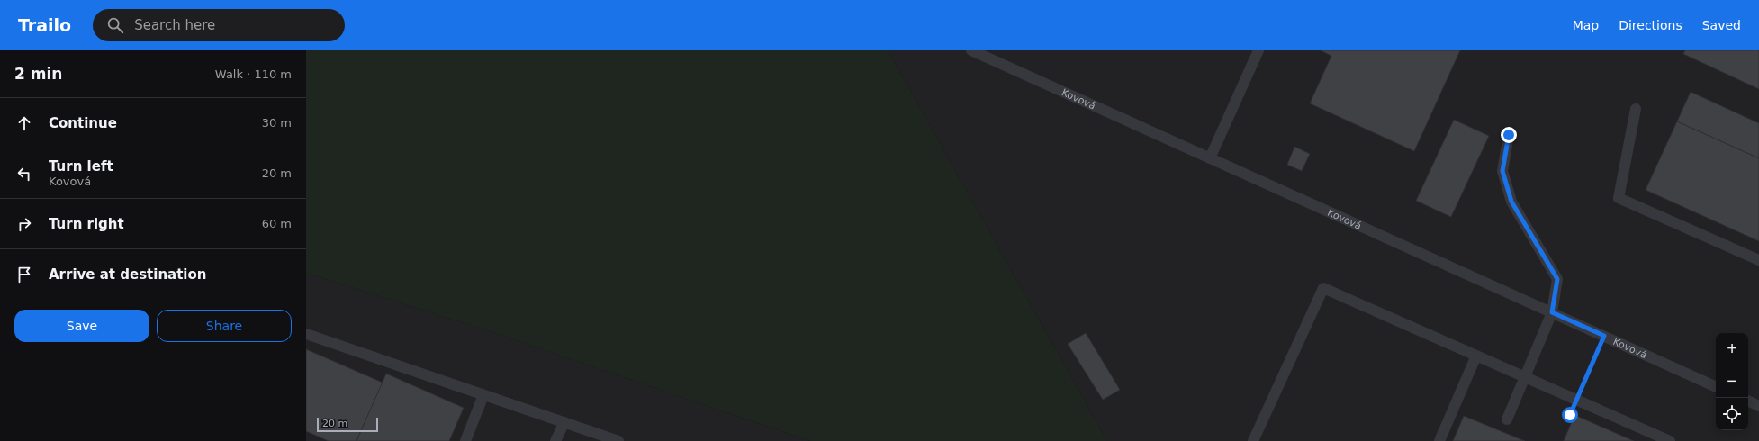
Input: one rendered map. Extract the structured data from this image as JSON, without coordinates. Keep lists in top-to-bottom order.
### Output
{
  "streets": {
    "lane": ["Kovová"]
  },
  "scale_bar": "20 m",
  "page": {
    "header": "Trailo",
    "search": "Search here",
    "nav": ["Map", "Directions", "Saved"],
    "heading": ["2 min", "Walk · 110 m"],
    "list": [
      ["Continue", "30 m"],
      ["Turn left", "Kovová", "20 m"],
      ["Turn right", "60 m"],
      "Arrive at destination"
    ],
    "buttons": ["Save", "Share"],
    "map_buttons": ["+", "−"],
    "scale": "20 m"
  }
}
